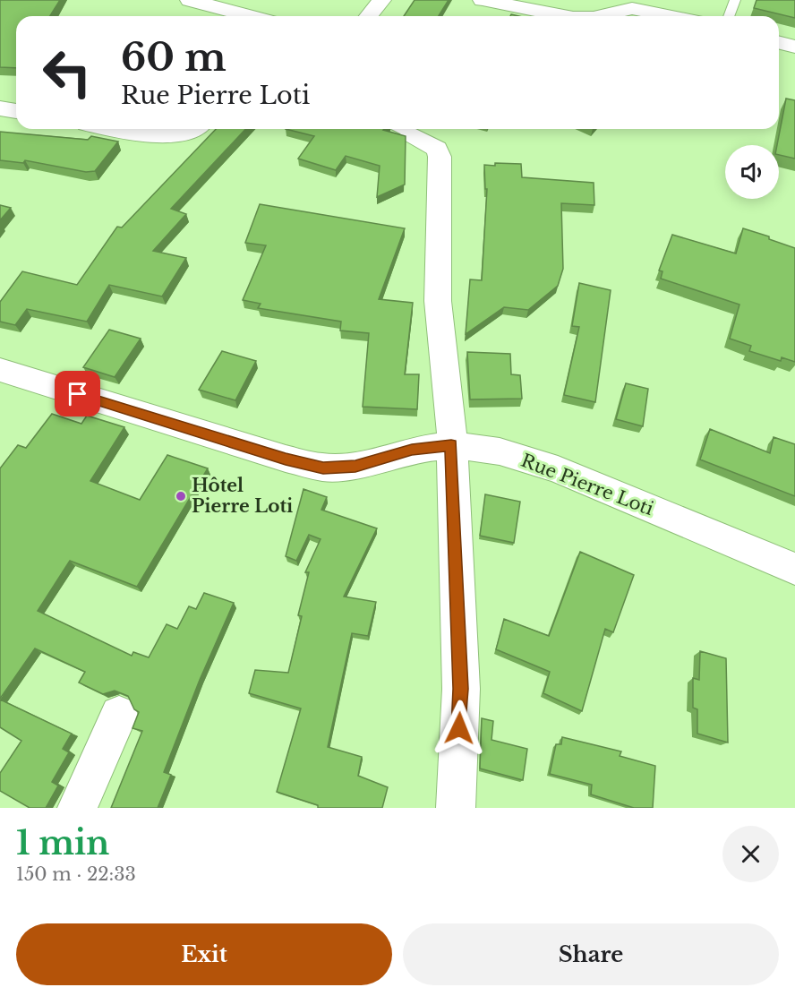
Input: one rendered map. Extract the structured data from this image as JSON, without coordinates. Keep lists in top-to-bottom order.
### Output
{
  "streets": {
    "street": ["Rue Pierre Loti"]
  },
  "places": ["Hôtel Pierre Loti"],
  "page": {
    "turn": ["60 m", "Rue Pierre Loti"],
    "heading": ["1 min", "150 m · 22:33"],
    "buttons": ["Exit", "Share"]
  }
}
